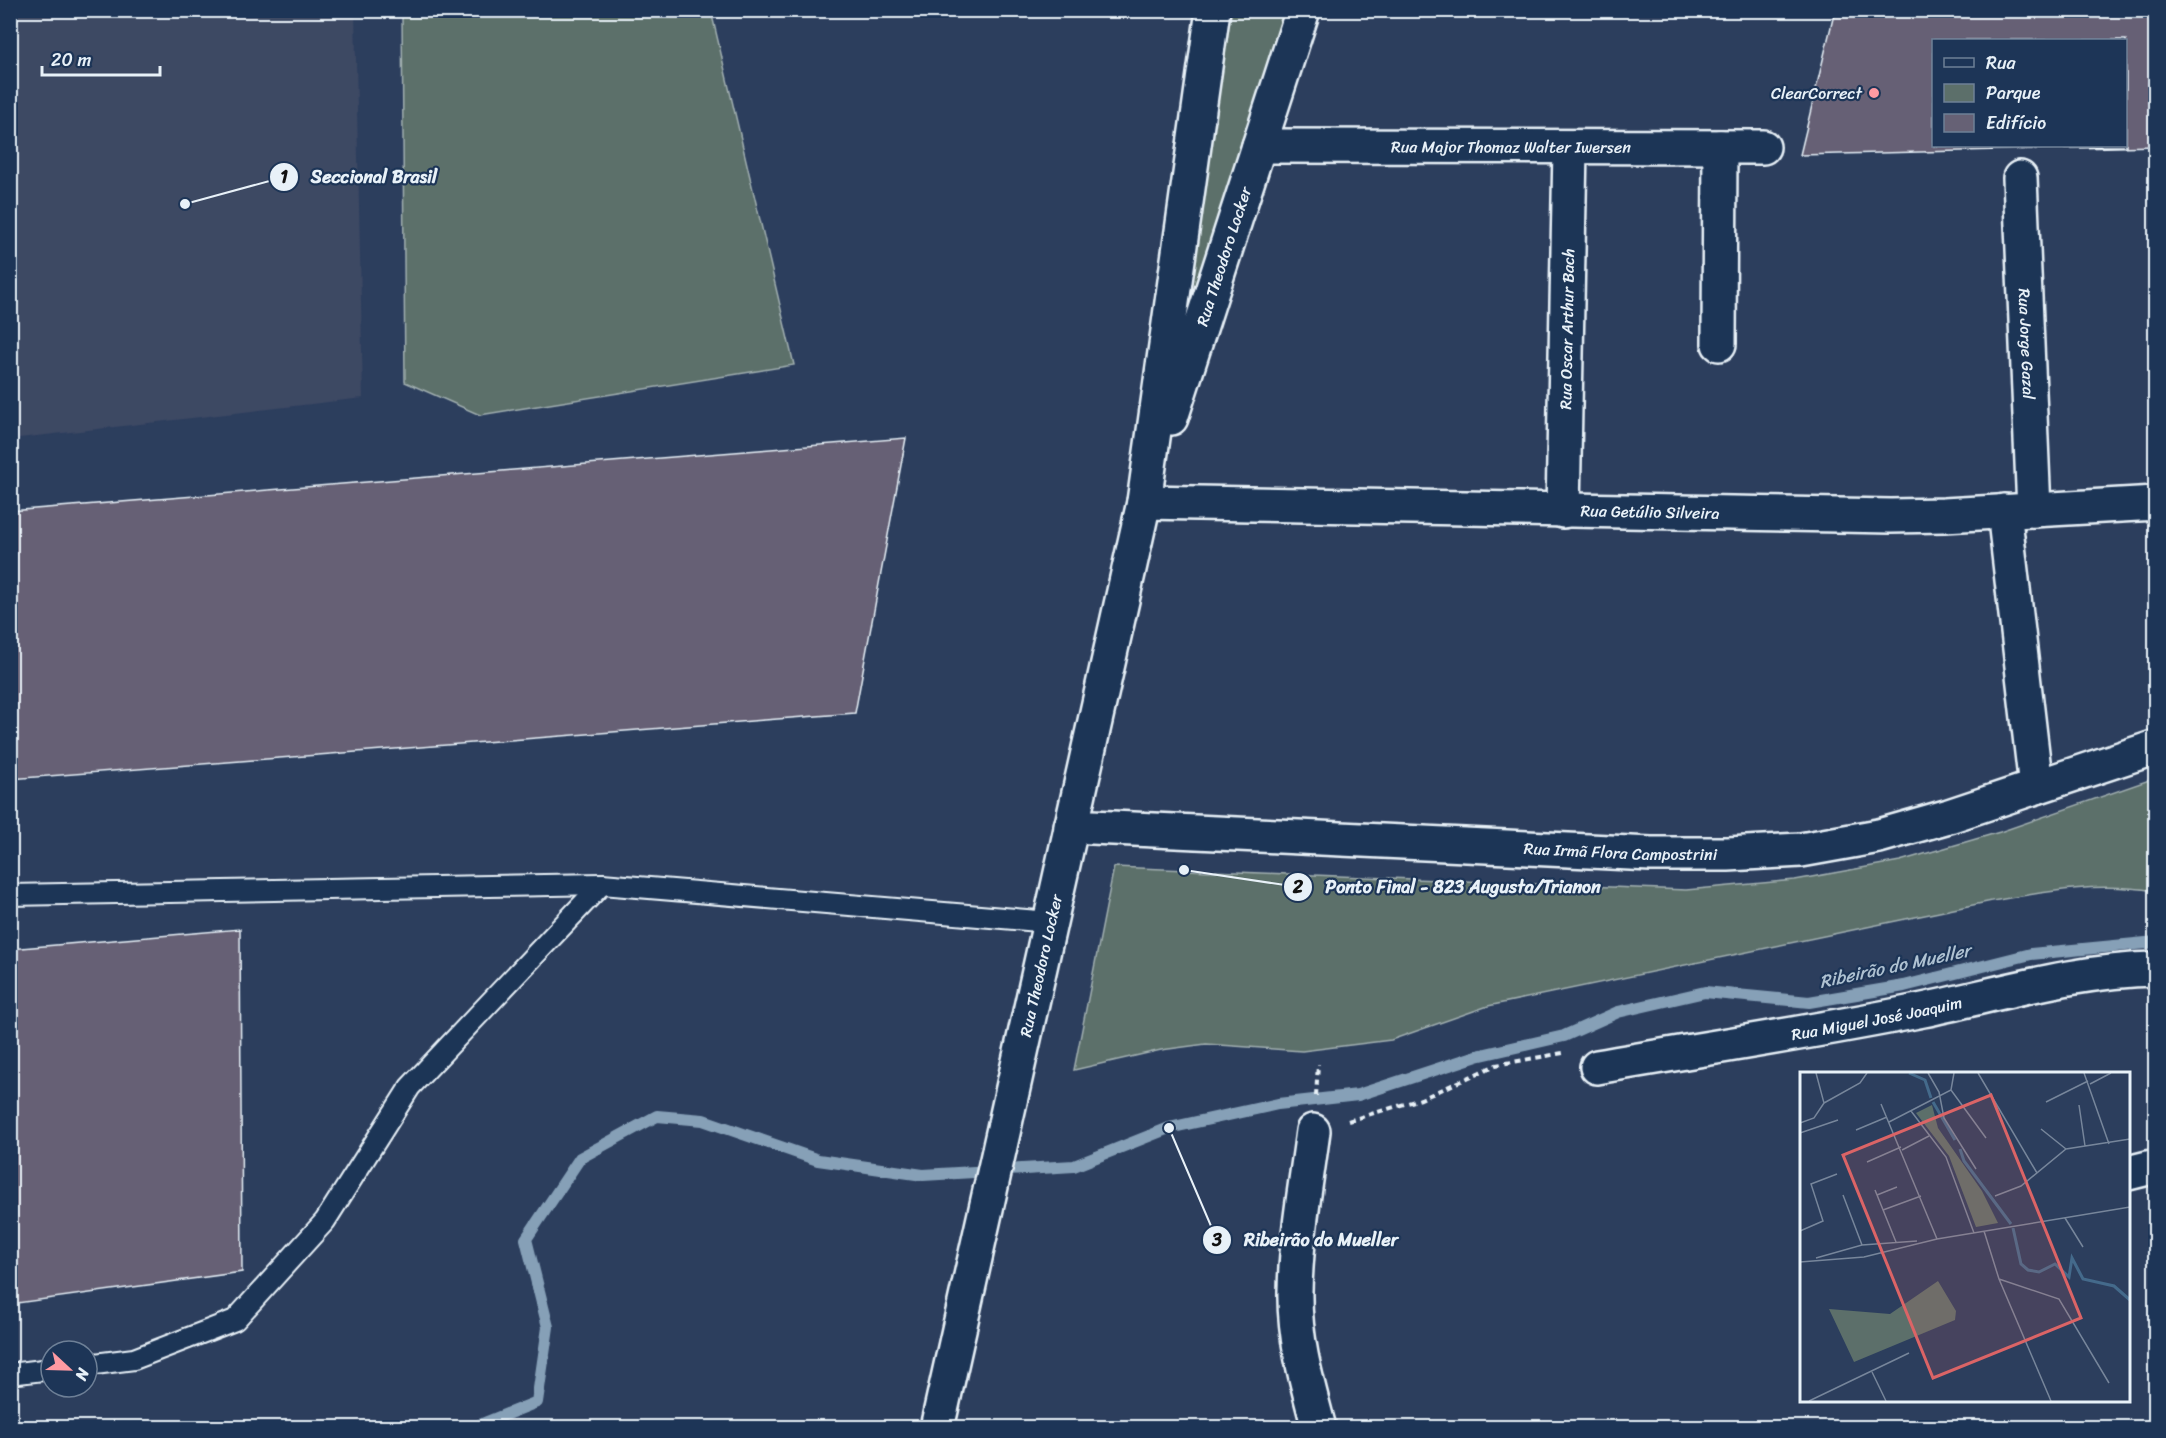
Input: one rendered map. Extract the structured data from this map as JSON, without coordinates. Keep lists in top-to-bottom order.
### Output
{
  "streets": {
    "street": [
      "Rua Major Thomaz Walter Iwersen",
      "Rua Theodoro Locker",
      "Rua Oscar Arthur Bach",
      "Rua Jorge Gazal",
      "Rua Getúlio Silveira",
      "Rua Irmã Flora Campostrini",
      "Rua Miguel José Joaquim"
    ]
  },
  "crossings": [
    ["Rua Major Thomaz Walter Iwersen", "Rua Theodoro Locker"],
    ["Rua Major Thomaz Walter Iwersen", "Rua Oscar Arthur Bach"],
    ["Rua Theodoro Locker", "Rua Getúlio Silveira"],
    ["Rua Theodoro Locker", "Rua Irmã Flora Campostrini"],
    ["Rua Oscar Arthur Bach", "Rua Getúlio Silveira"],
    ["Rua Jorge Gazal", "Rua Getúlio Silveira"],
    ["Rua Jorge Gazal", "Rua Irmã Flora Campostrini"]
  ],
  "water": ["Ribeirão do Mueller"],
  "places": [
    "ClearCorrect",
    "Seccional Brasil",
    "Ponto Final - 823 Augusta/Trianon",
    "Ribeirão do Mueller"
  ],
  "legend": ["Rua", "Parque", "Edifício"],
  "scale_bar": "20 m",
  "north": "right"
}
